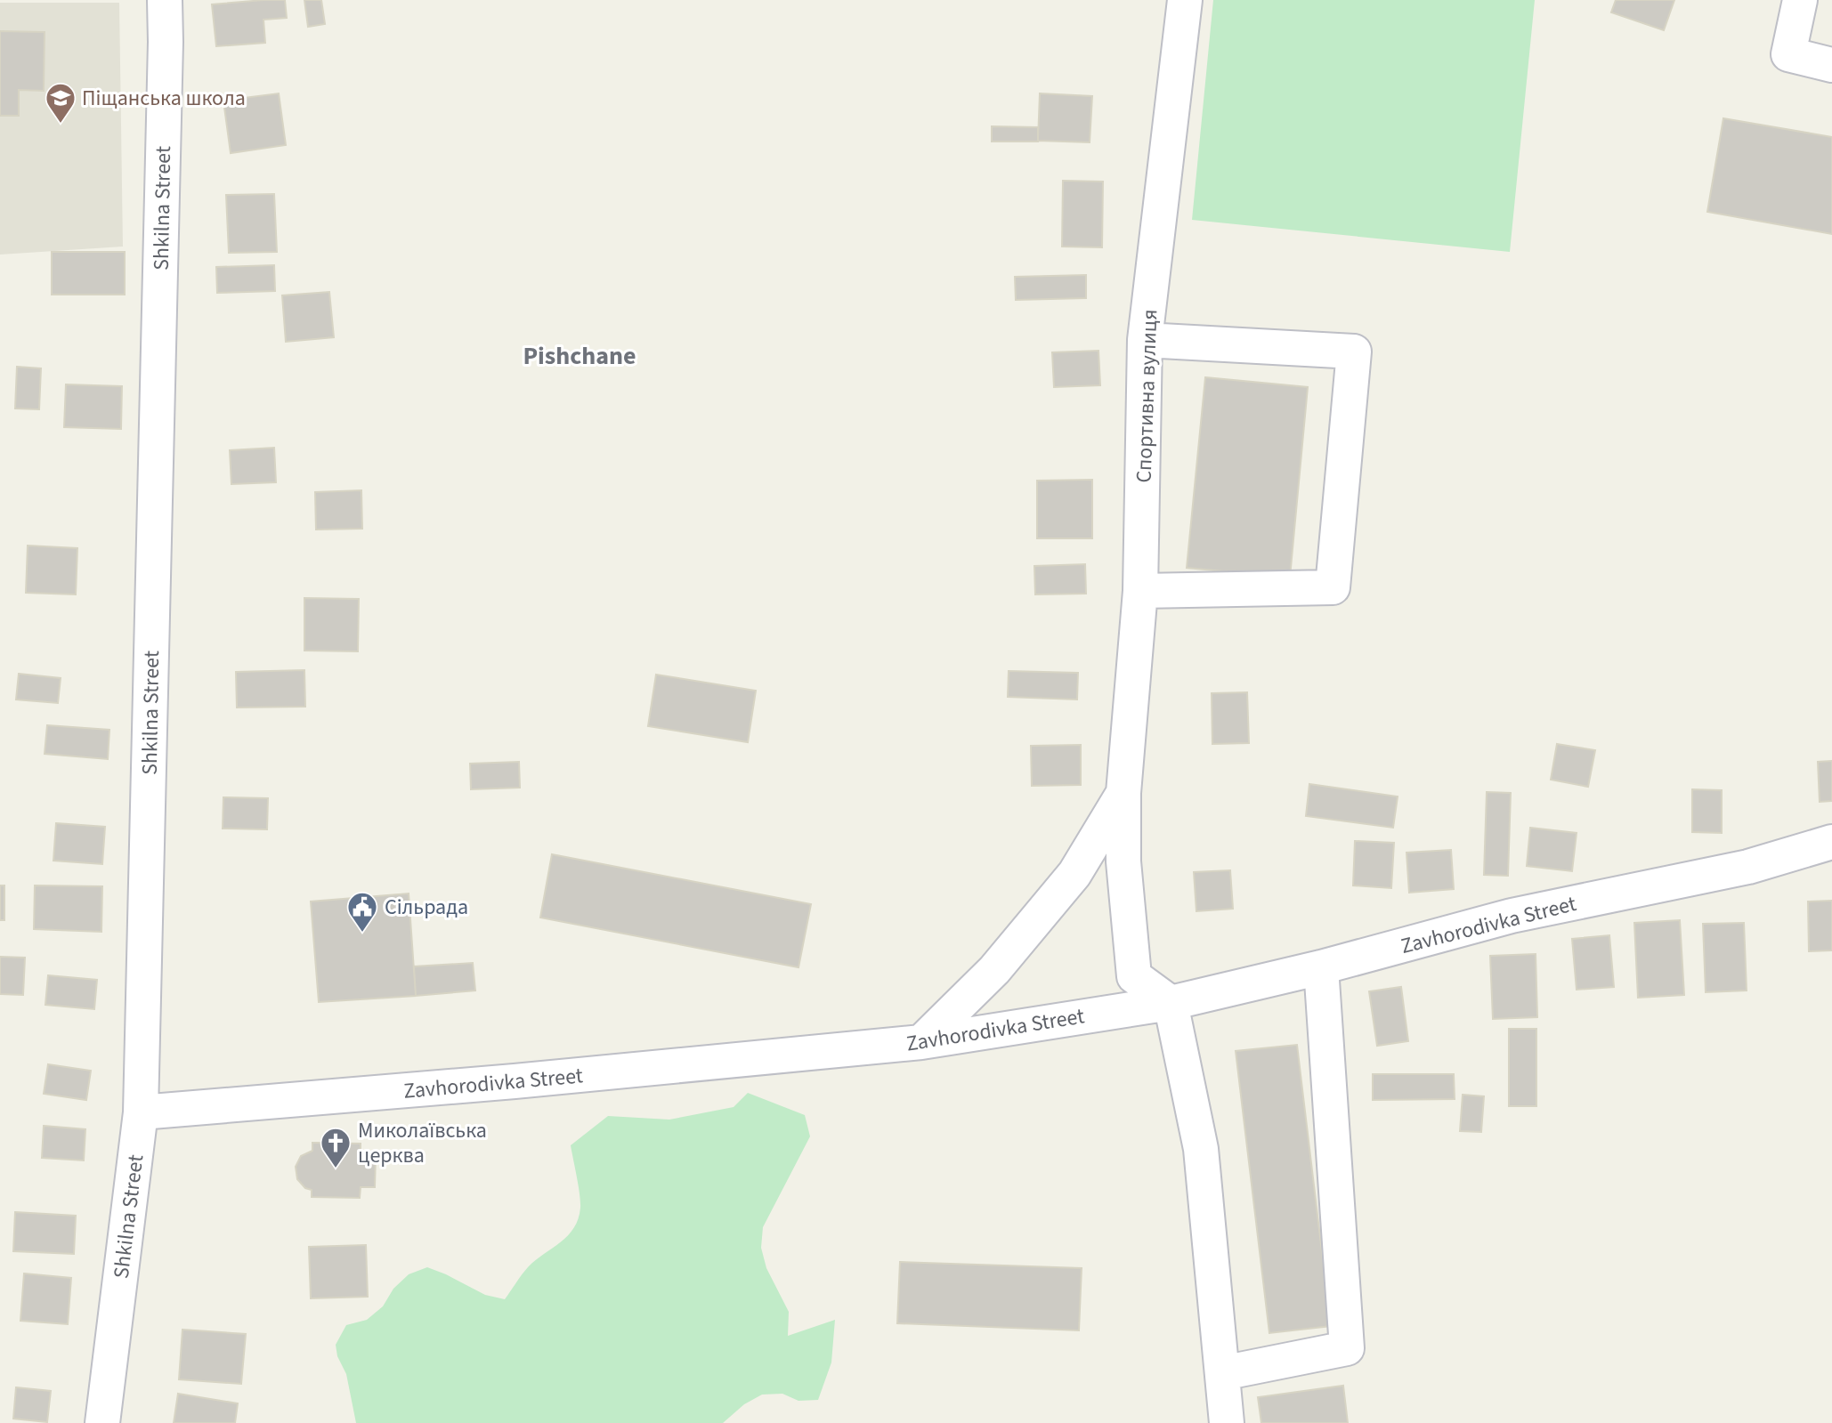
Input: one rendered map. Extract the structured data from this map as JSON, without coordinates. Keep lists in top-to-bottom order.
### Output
{
  "streets": {
    "street": ["Shkilna Street", "Спортивна вулиця", "Zavhorodivka Street"]
  },
  "crossings": [
    ["Shkilna Street", "Zavhorodivka Street"],
    ["Спортивна вулиця", "Zavhorodivka Street"]
  ],
  "districts": ["Pishchane"],
  "places": {
    "school or university": ["Піщанська школа"],
    "public building": ["Сільрада"],
    "church": ["Миколаївська церква"]
  }
}
